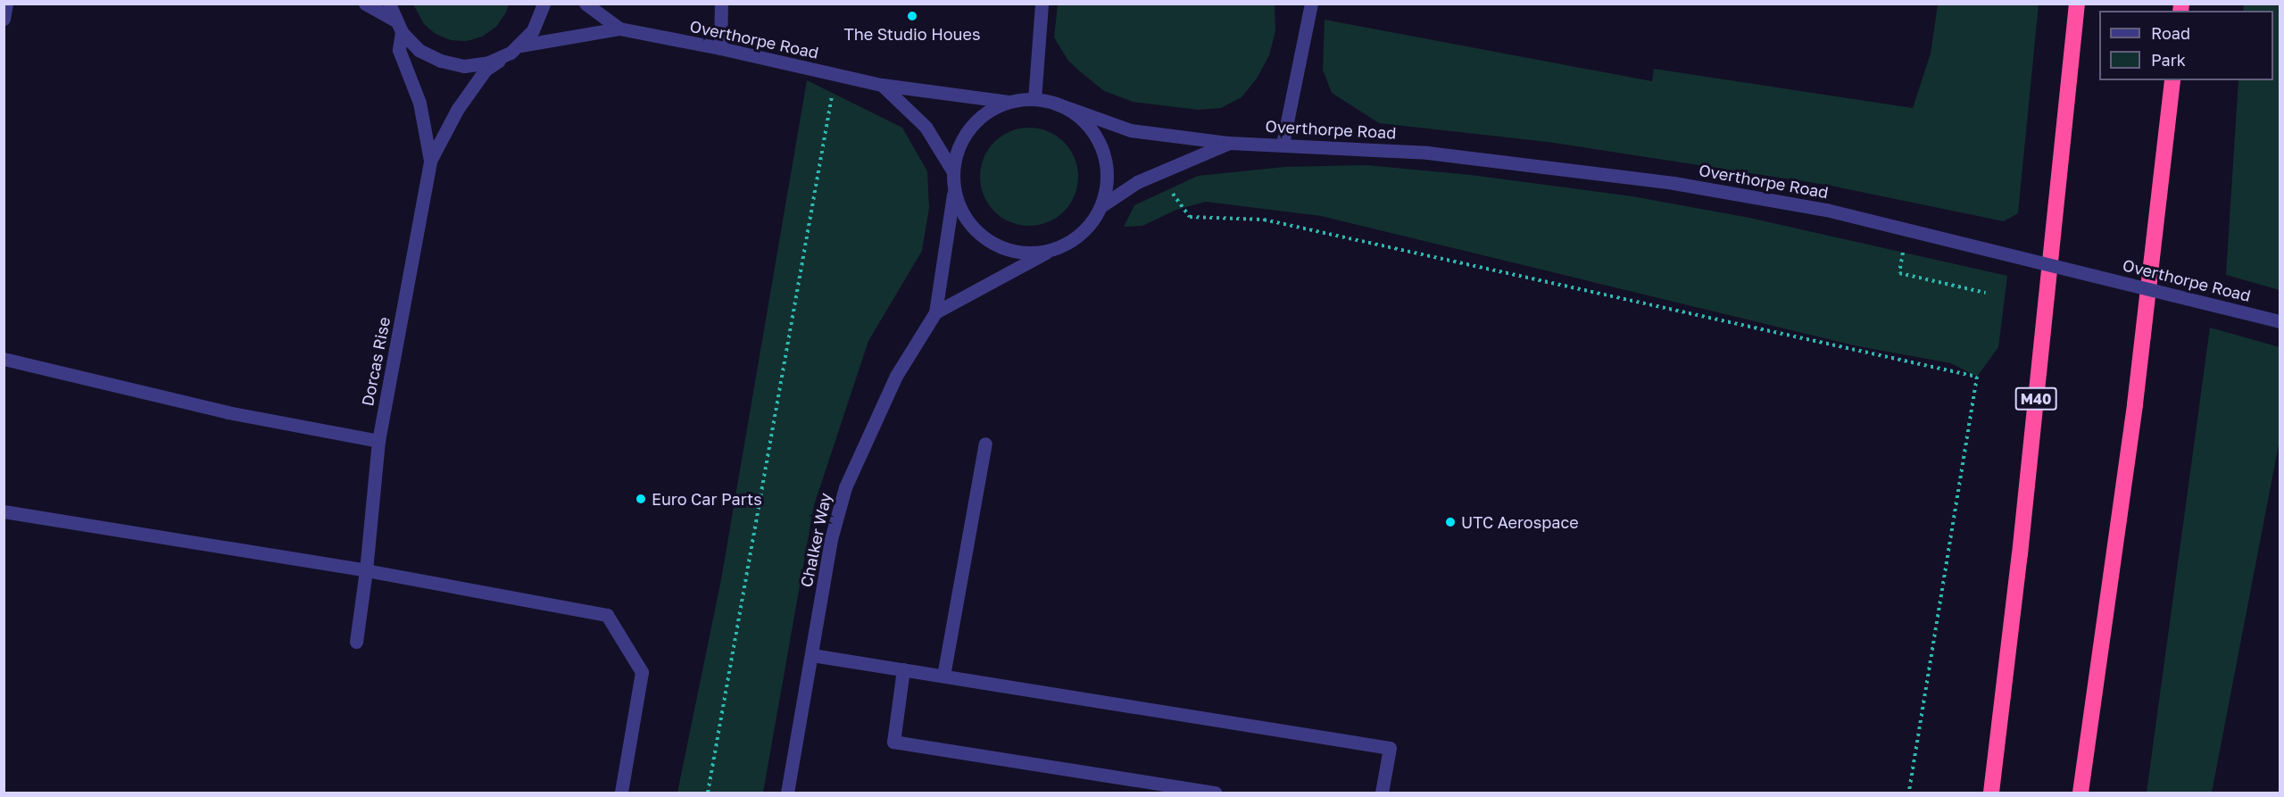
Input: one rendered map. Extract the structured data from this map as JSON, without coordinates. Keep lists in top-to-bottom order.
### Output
{
  "streets": {
    "highway": ["M40"],
    "street": ["Overthorpe Road", "Dorcas Rise", "Chalker Way"]
  },
  "crossings": [
    ["Overthorpe Road", "Dorcas Rise"],
    ["Overthorpe Road", "Chalker Way"]
  ],
  "places": ["The Studio Houes", "Euro Car Parts", "UTC Aerospace"],
  "legend": ["Road", "Park"]
}
